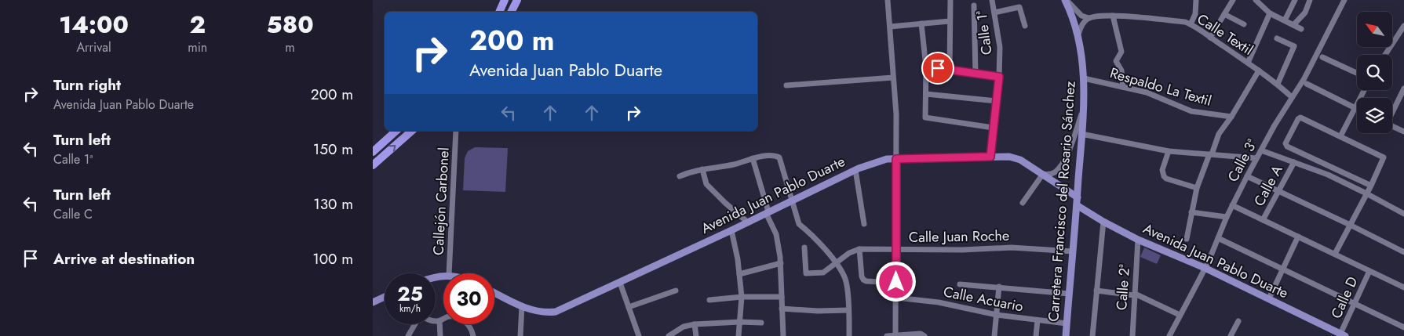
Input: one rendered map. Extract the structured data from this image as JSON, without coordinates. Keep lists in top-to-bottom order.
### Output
{
  "streets": {
    "main road": ["Avenida Juan Pablo Duarte", "Carretera Francisco del Rosario Sánchez"],
    "street": [
      "Calle 1ª",
      "Calle Textil",
      "Respaldo La Textil",
      "Calle 3ª",
      "Calle A",
      "Callejón Carbonel",
      "Calle Juan Roche",
      "Calle 2ª",
      "Calle D",
      "Calle Acuario"
    ]
  },
  "crossings": [
    ["Calle 1ª", "Avenida Juan Pablo Duarte"],
    ["Calle Textil", "Calle 3ª"],
    ["Respaldo La Textil", "Carretera Francisco del Rosario Sánchez"],
    ["Calle 3ª", "Avenida Juan Pablo Duarte"],
    ["Avenida Juan Pablo Duarte", "Carretera Francisco del Rosario Sánchez"],
    ["Avenida Juan Pablo Duarte", "Calle 2ª"],
    ["Avenida Juan Pablo Duarte", "Calle D"],
    ["Carretera Francisco del Rosario Sánchez", "Calle Juan Roche"],
    ["Carretera Francisco del Rosario Sánchez", "Calle Acuario"]
  ],
  "north": "top left",
  "page": {
    "eta": [
      "14:00",
      "Arrival",
      "2",
      "min",
      "580",
      "m"
    ],
    "turn": ["200 m", "Avenida Juan Pablo Duarte"],
    "list": [
      {
        "name": "Turn right",
        "note": "Avenida Juan Pablo Duarte",
        "value": "200 m"
      },
      {
        "name": "Turn left",
        "note": "Calle 1ª",
        "value": "150 m"
      },
      {
        "name": "Turn left",
        "note": "Calle C",
        "value": "130 m"
      },
      {
        "name": "Arrive at destination",
        "value": "100 m"
      }
    ],
    "speed": "25 km/h",
    "limit": "30"
  }
}
